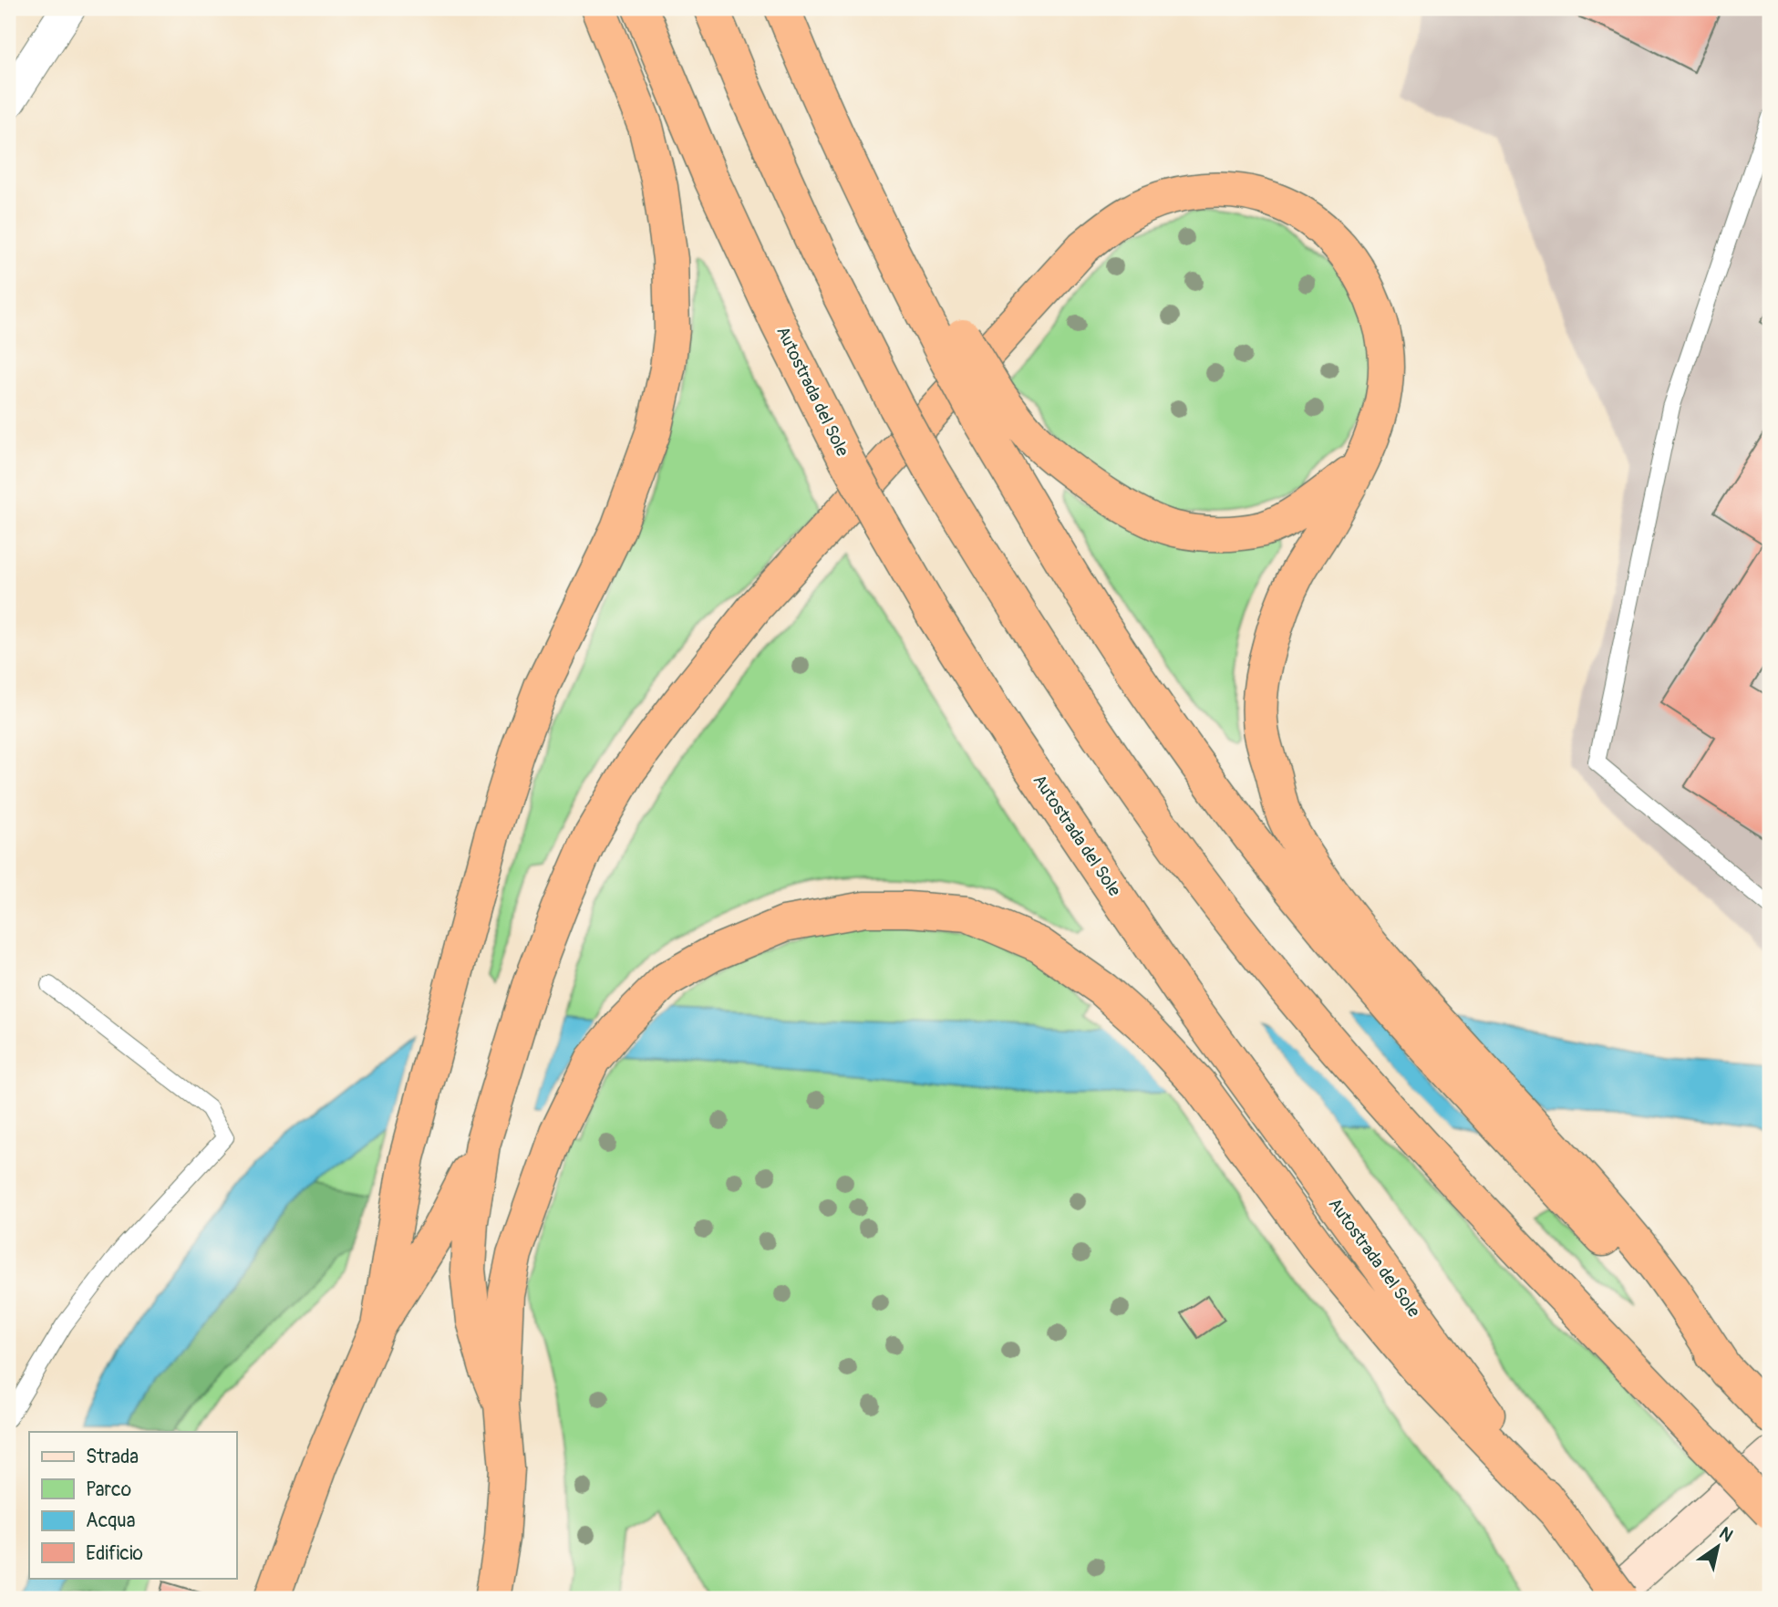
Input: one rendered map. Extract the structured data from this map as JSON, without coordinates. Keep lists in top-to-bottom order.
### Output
{
  "streets": {
    "highway": ["Autostrada del Sole"]
  },
  "legend": [
    "Strada",
    "Parco",
    "Acqua",
    "Edificio"
  ],
  "north": "top right"
}
